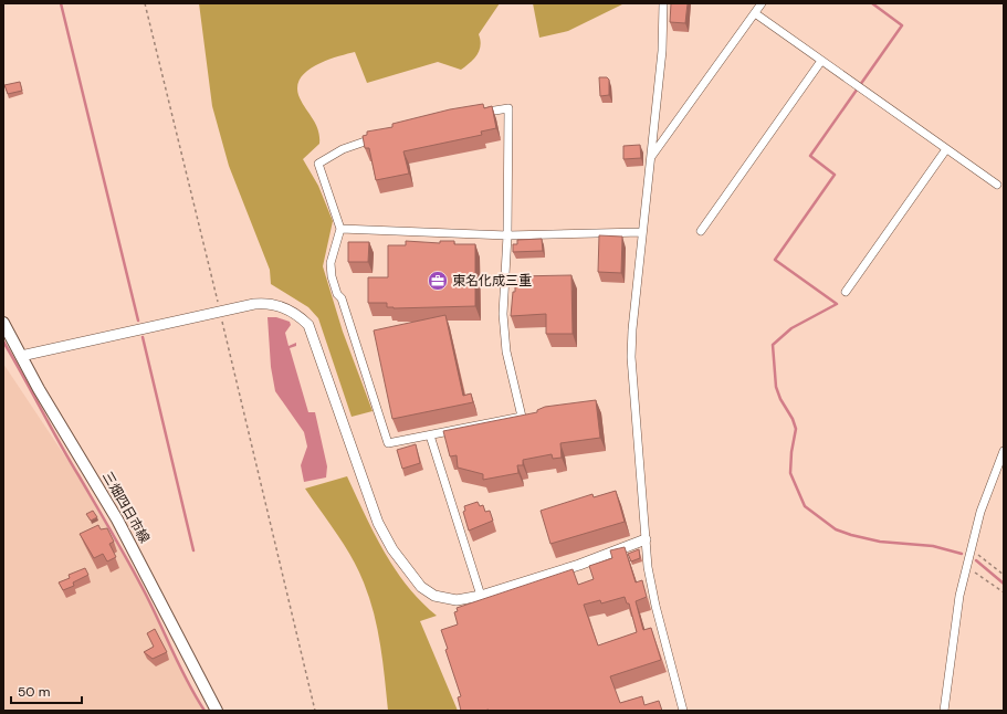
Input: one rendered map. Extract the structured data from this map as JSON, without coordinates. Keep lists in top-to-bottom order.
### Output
{
  "streets": {
    "main road": ["三畑四日市線"]
  },
  "places": {
    "office": ["東名化成三重"]
  },
  "scale_bar": "50 m"
}
